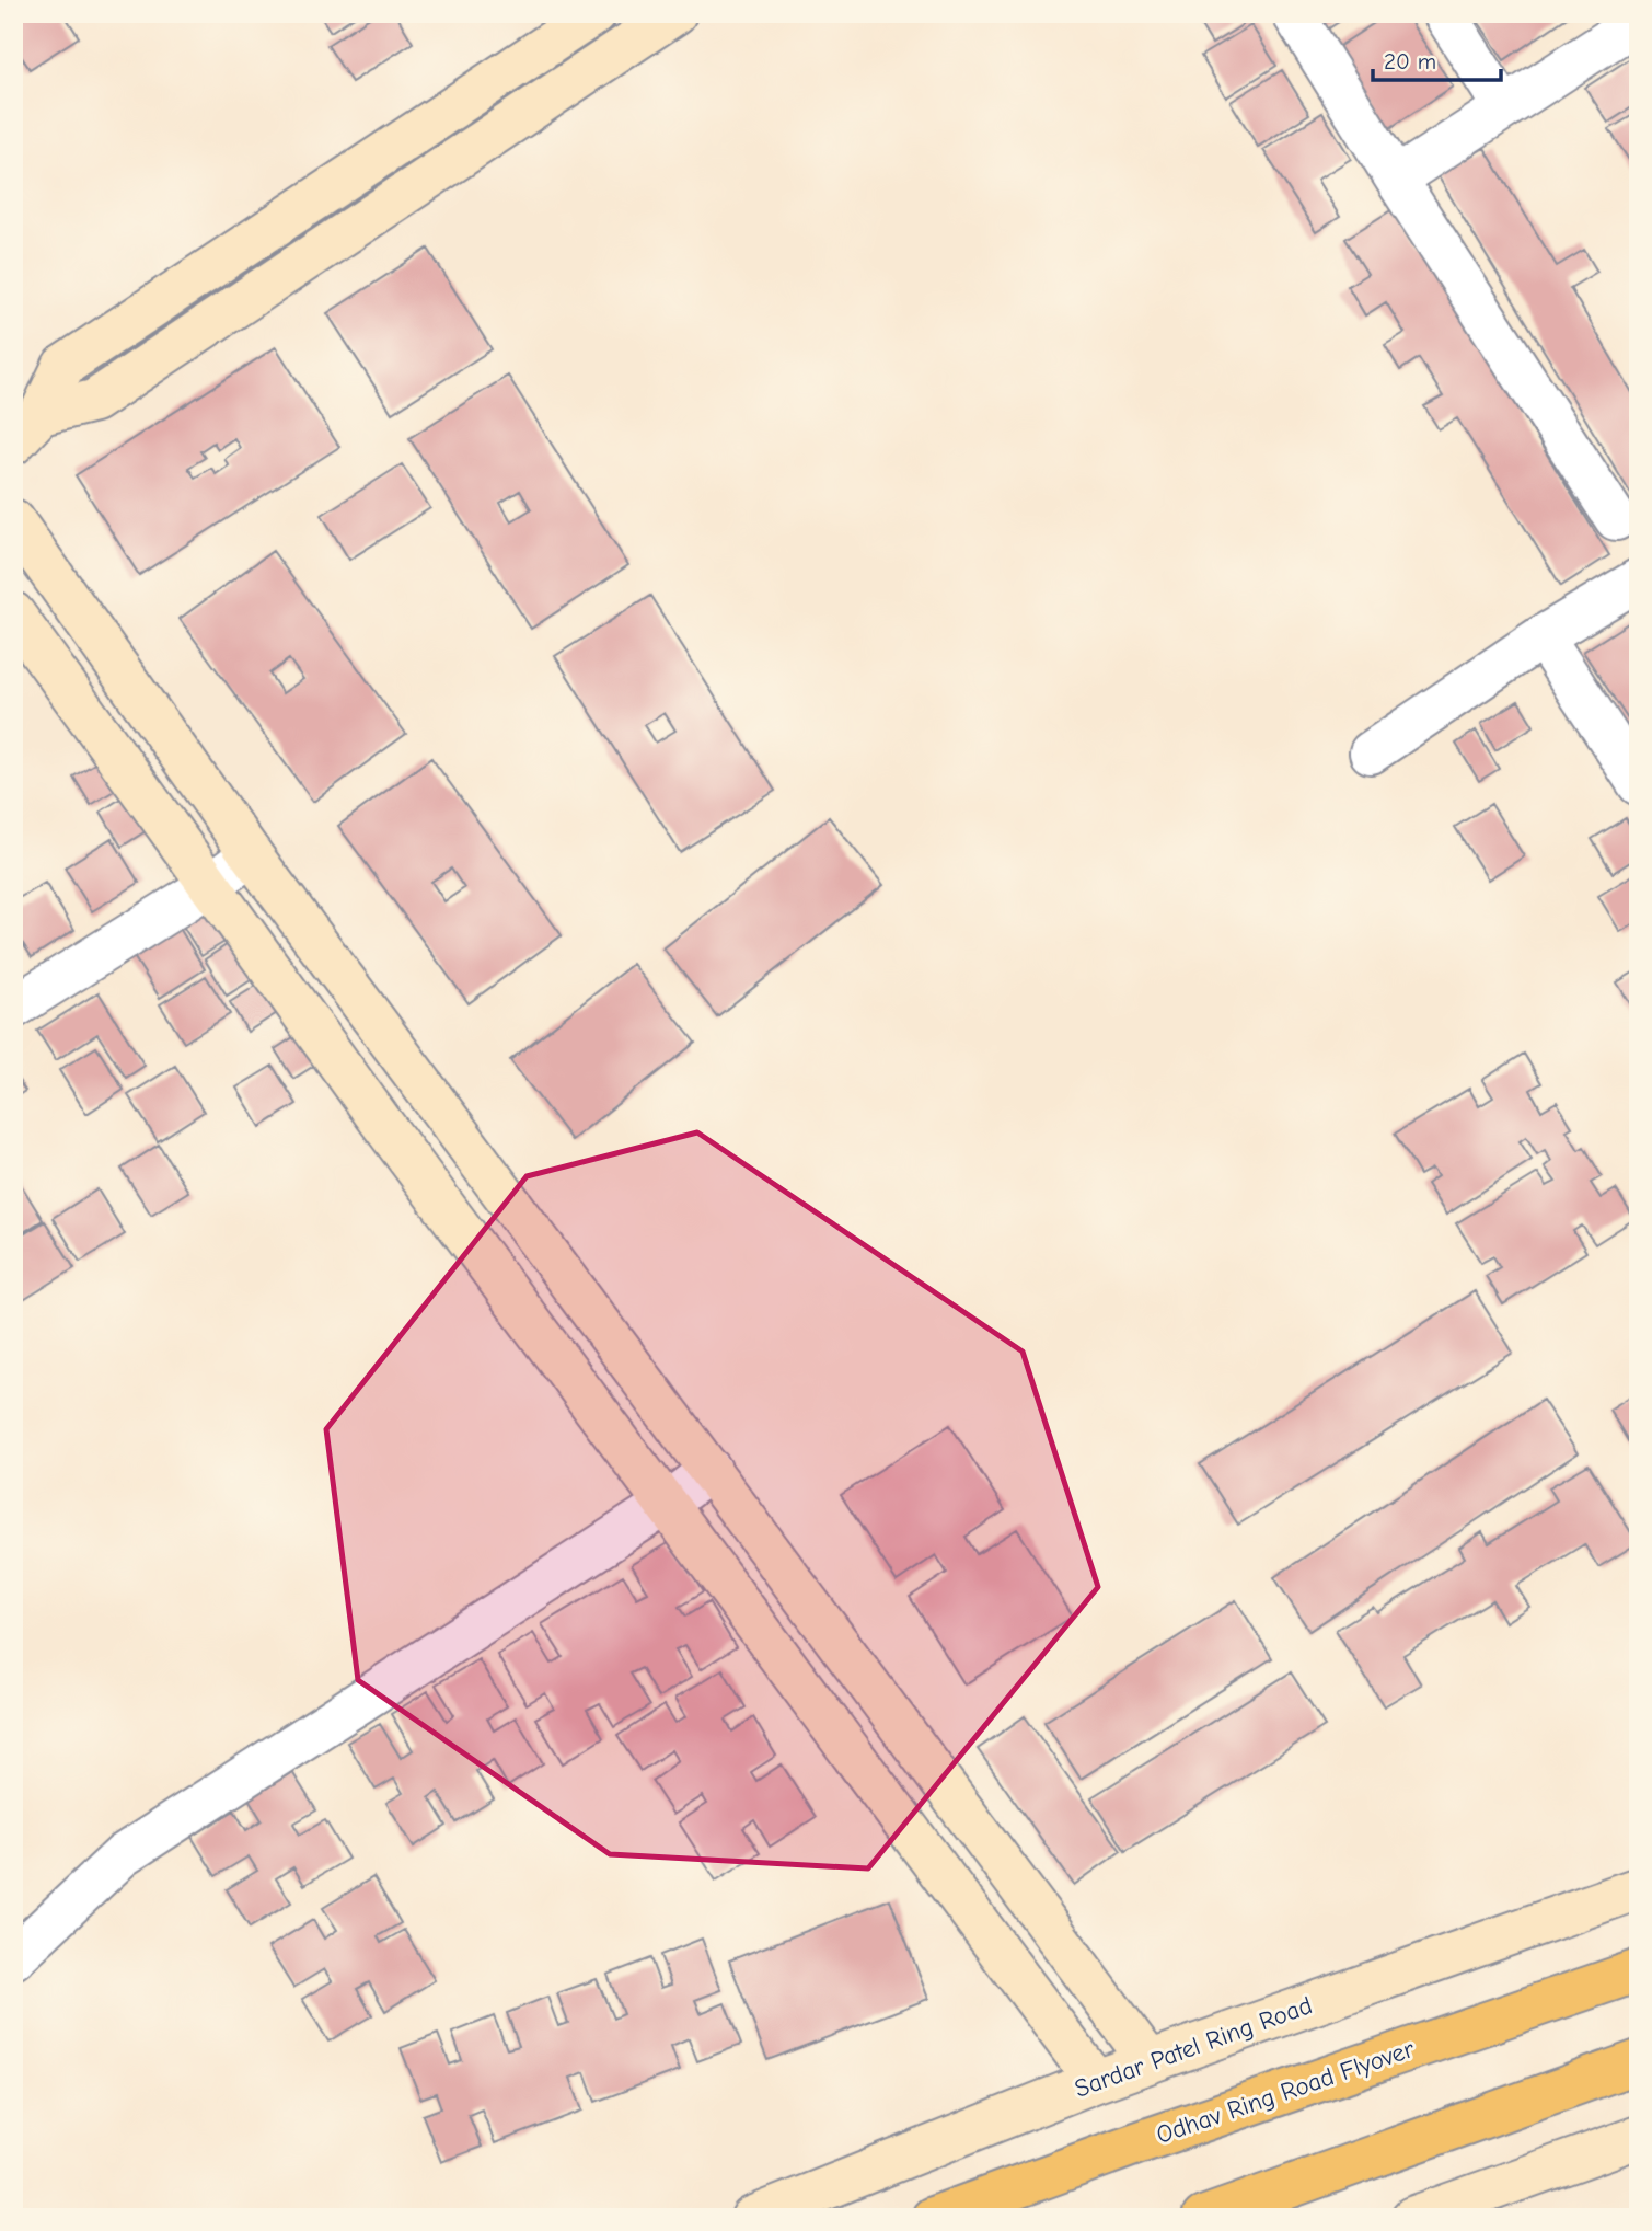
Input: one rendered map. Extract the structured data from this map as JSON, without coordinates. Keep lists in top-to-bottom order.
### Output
{
  "streets": {
    "highway": ["Odhav Ring Road Flyover"],
    "street": ["Sardar Patel Ring Road"]
  },
  "scale_bar": "20 m"
}
